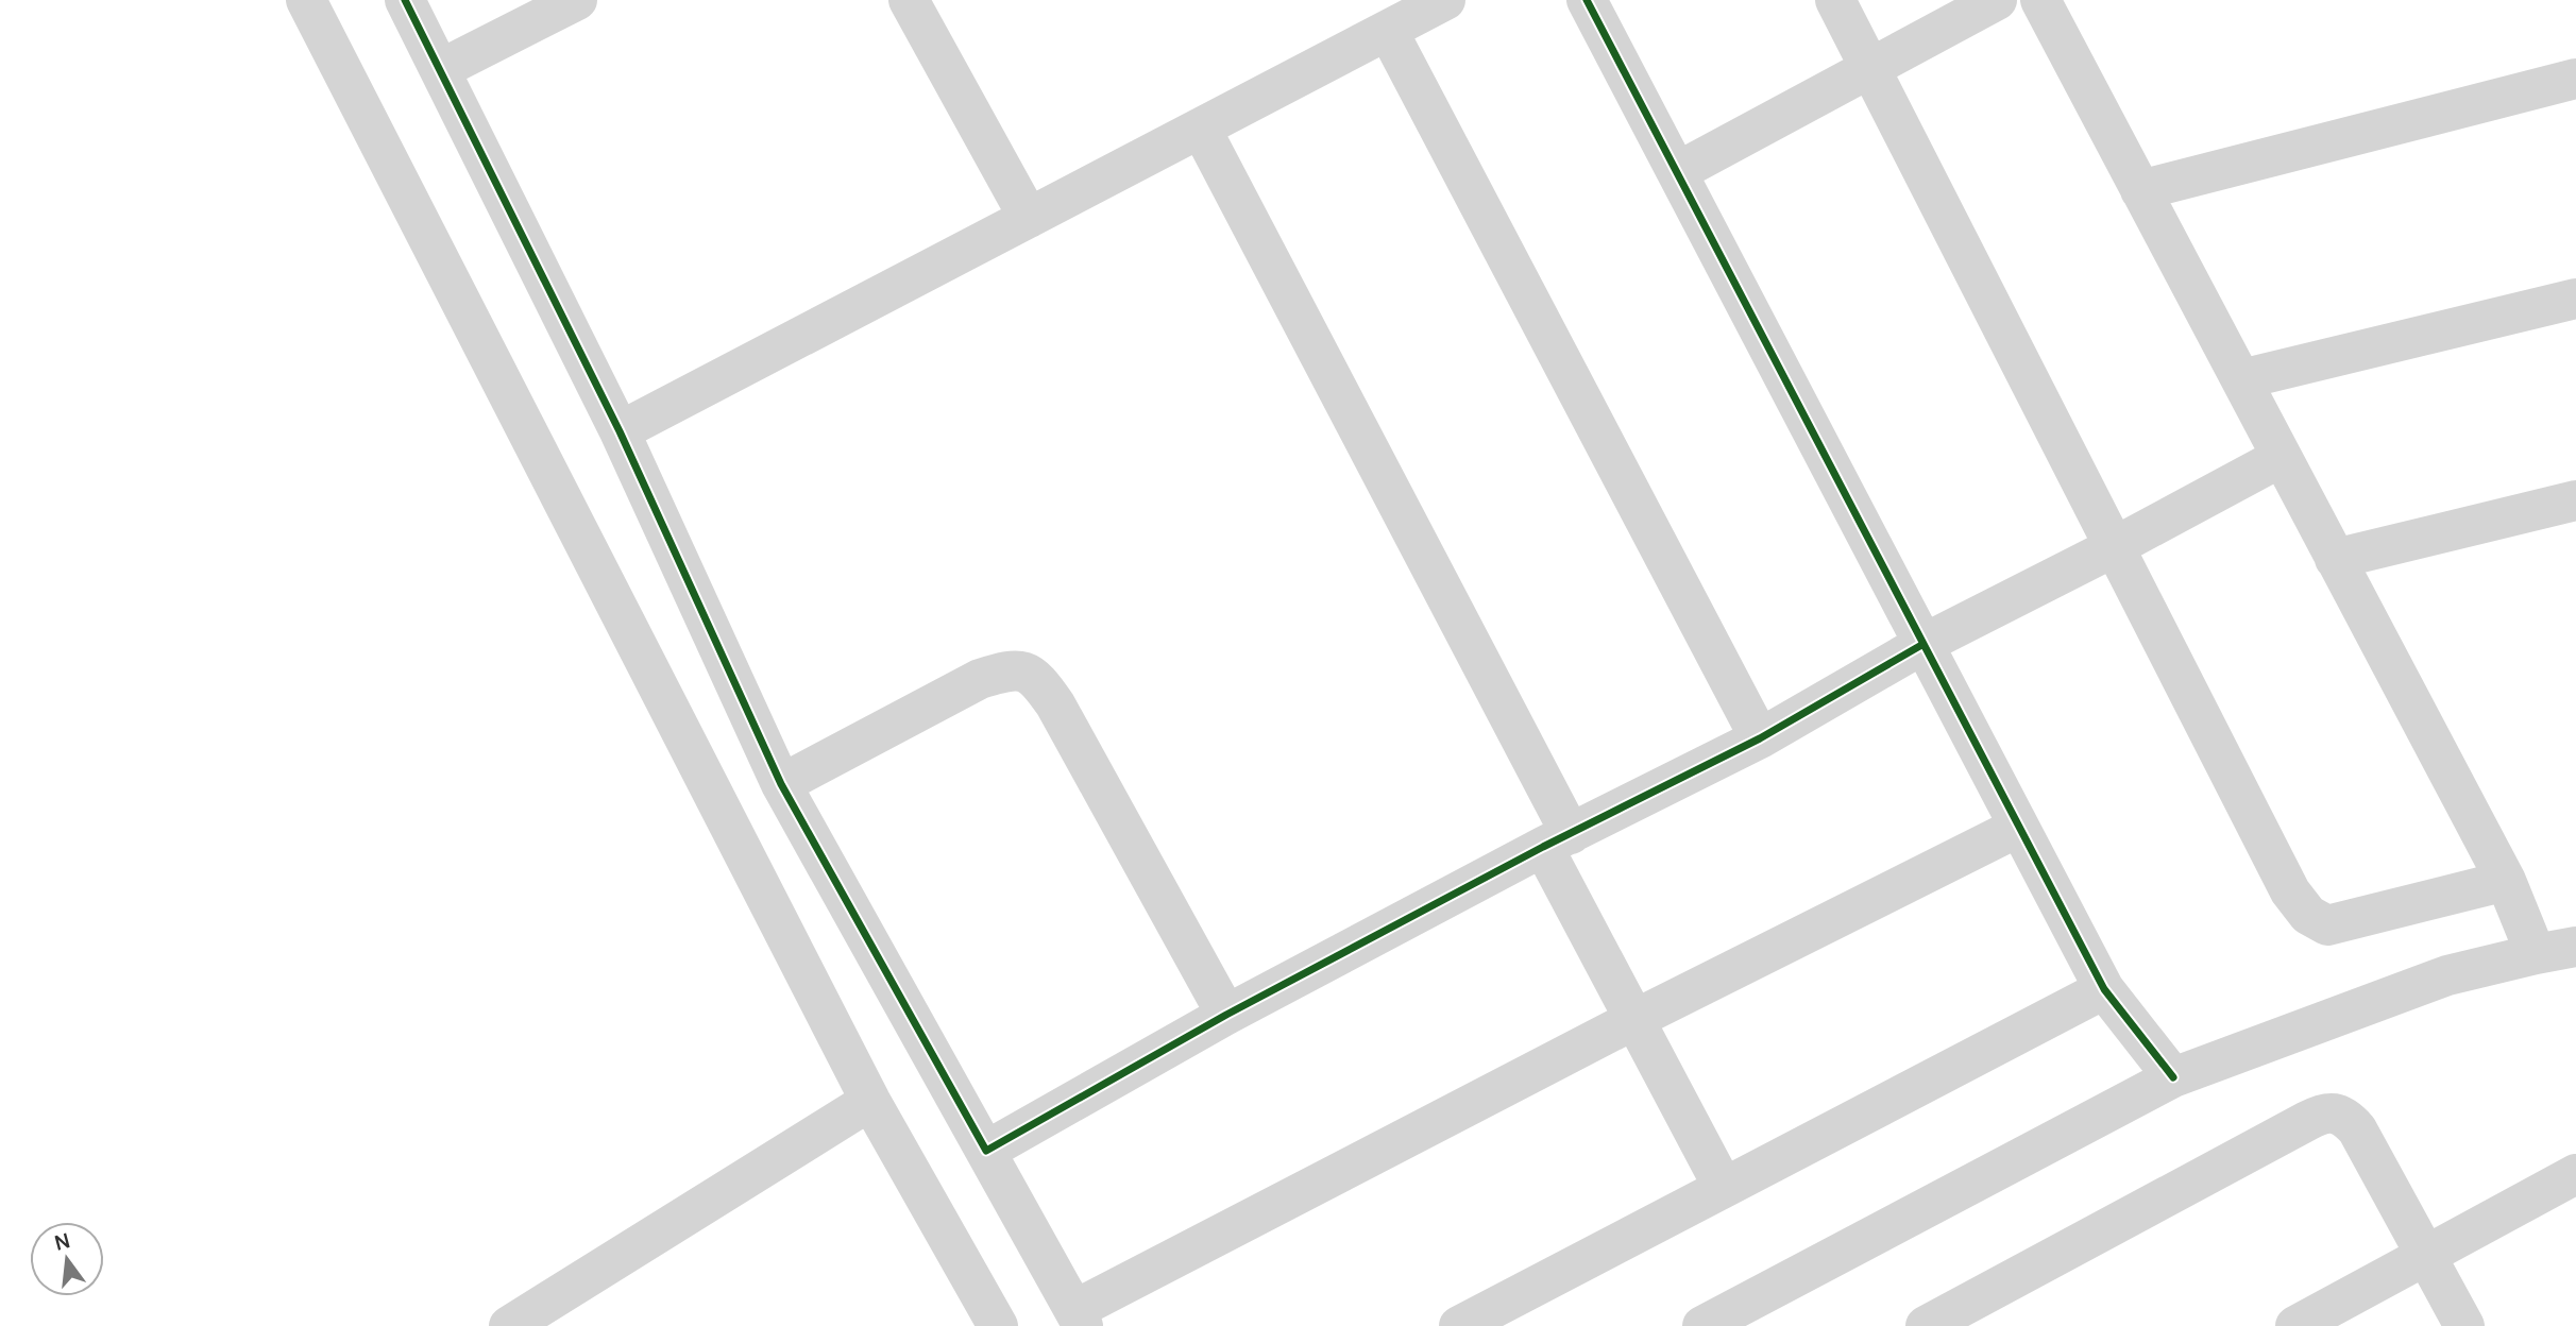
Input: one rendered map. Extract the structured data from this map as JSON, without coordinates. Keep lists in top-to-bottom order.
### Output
{
  "north": "top"
}
